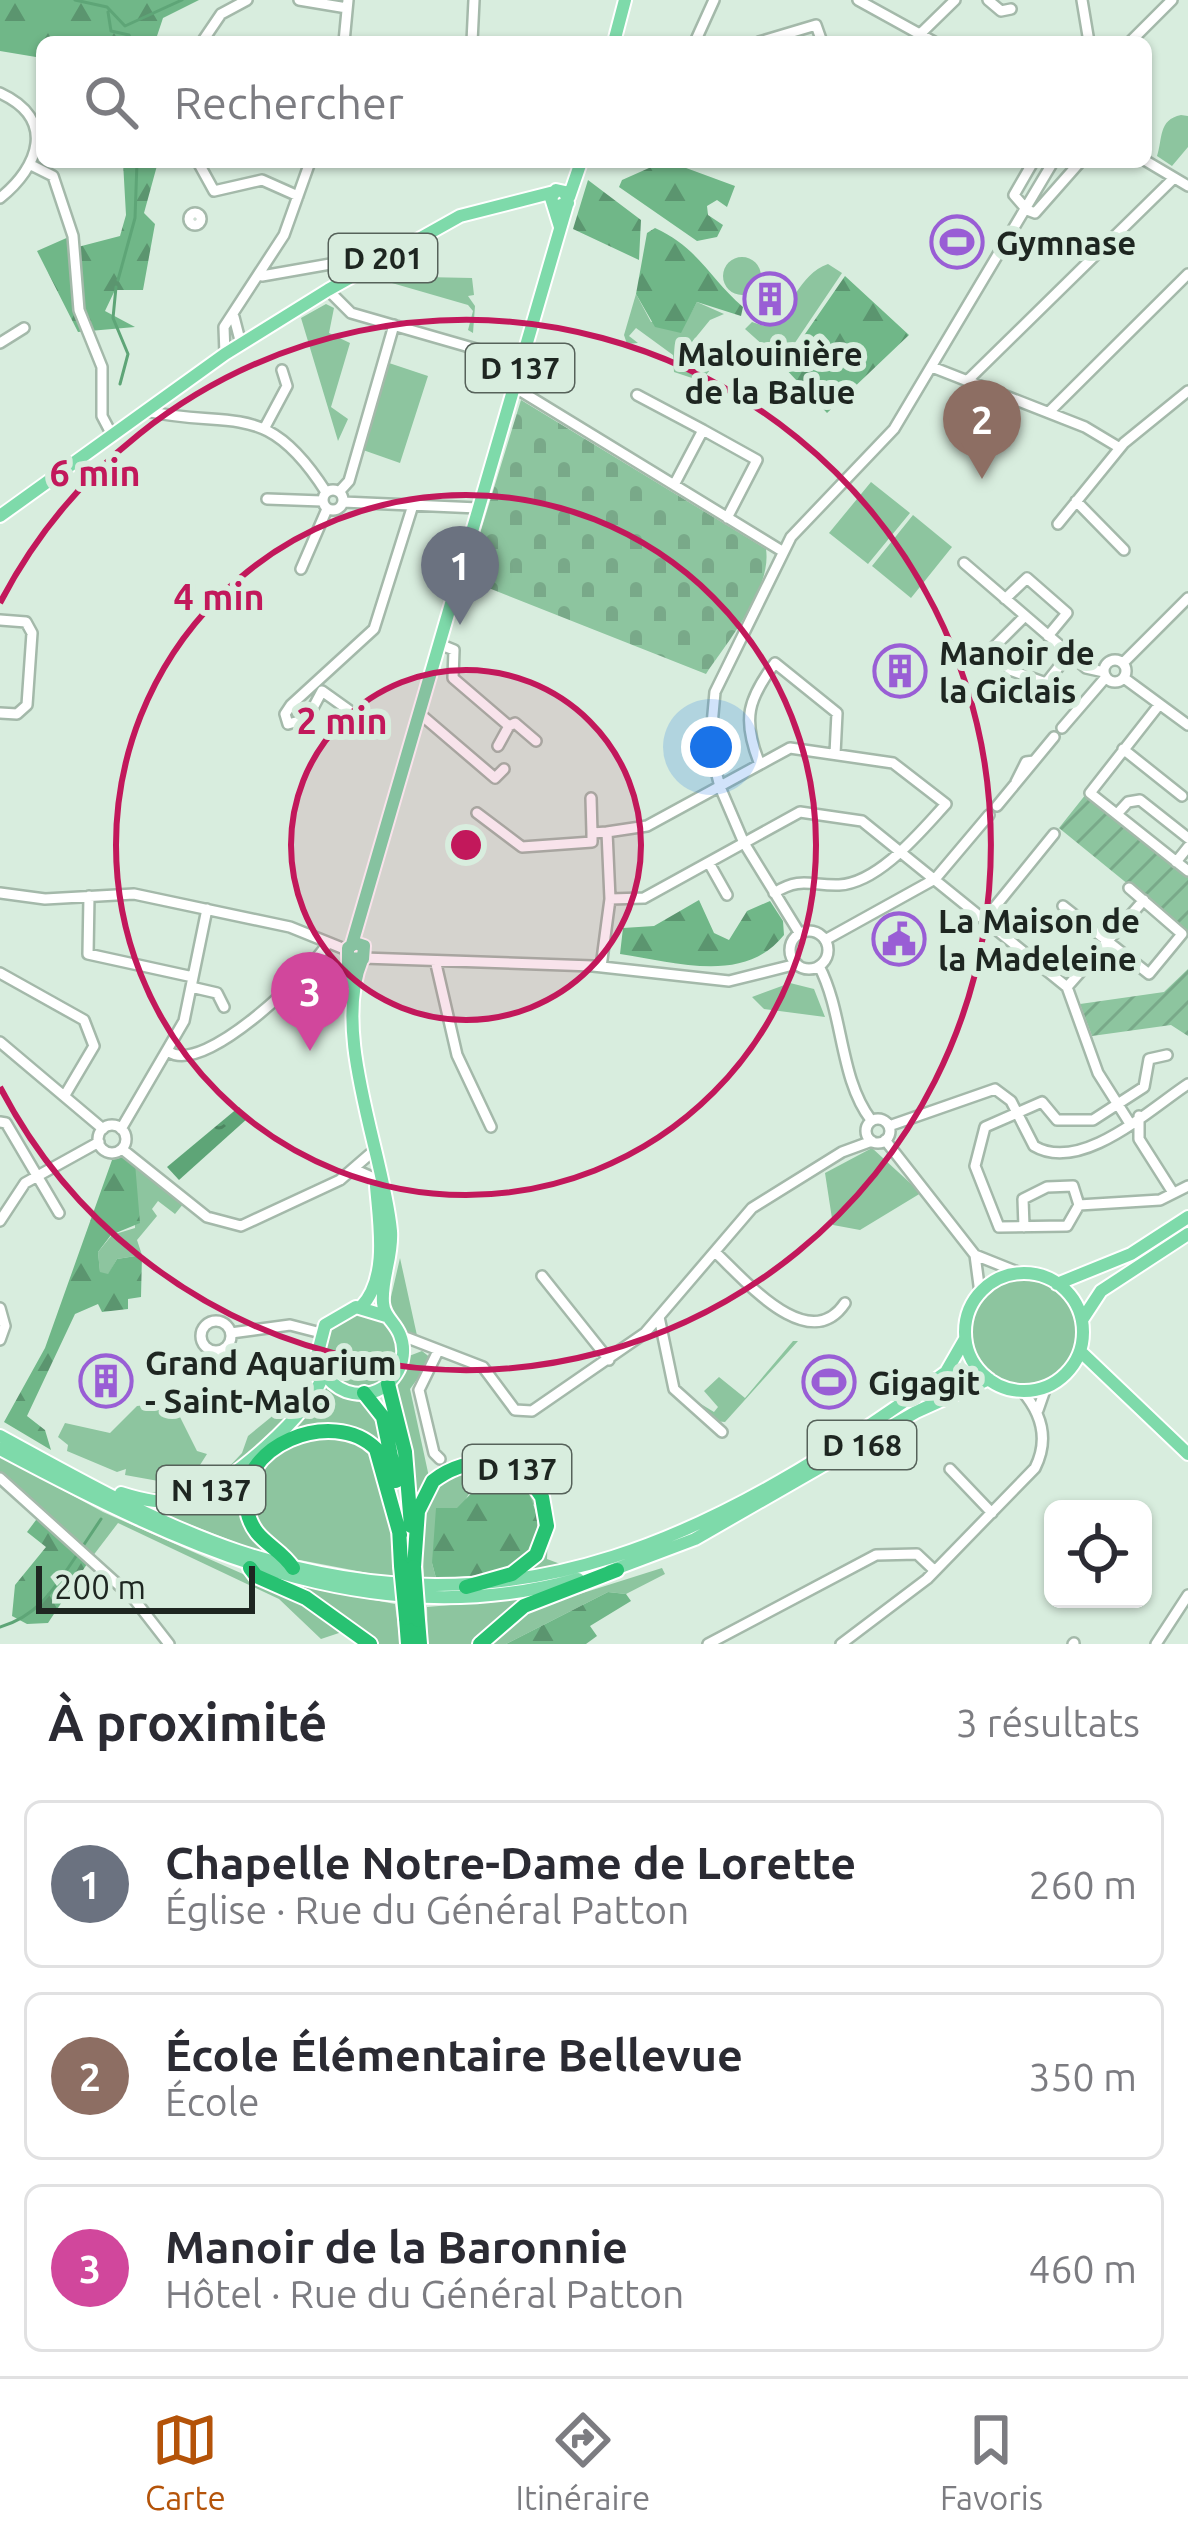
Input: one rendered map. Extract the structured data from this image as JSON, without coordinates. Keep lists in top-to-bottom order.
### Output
{
  "streets": {
    "highway": ["D 137"],
    "main road": ["D 201", "D 168", "N 137"]
  },
  "crossings": [
    ["D 201", "D 137"],
    ["D 137", "N 137"]
  ],
  "places": {
    "sports": ["Gymnase", "Gigagit"],
    "building": ["Malouinière de la Balue", "Manoir de la Giclais", "Grand Aquarium - Saint-Malo"],
    "public building": ["La Maison de la Madeleine"]
  },
  "scale_bar": "200 m",
  "page": {
    "search": "Rechercher",
    "pins": ["2", "1", "3"],
    "scale": "200 m",
    "heading": ["À proximité", "3 résultats"],
    "list": [
      {
        "mark": "1",
        "name": "Chapelle Notre-Dame de Lorette",
        "note": "Église · Rue du Général Patton",
        "value": "260 m"
      },
      {
        "mark": "2",
        "name": "École Élémentaire Bellevue",
        "note": "École",
        "value": "350 m"
      },
      {
        "mark": "3",
        "name": "Manoir de la Baronnie",
        "note": "Hôtel · Rue du Général Patton",
        "value": "460 m"
      }
    ],
    "nav": ["Carte", "Itinéraire", "Favoris"]
  },
  "rings": ["6 min", "4 min", "2 min"]
}
